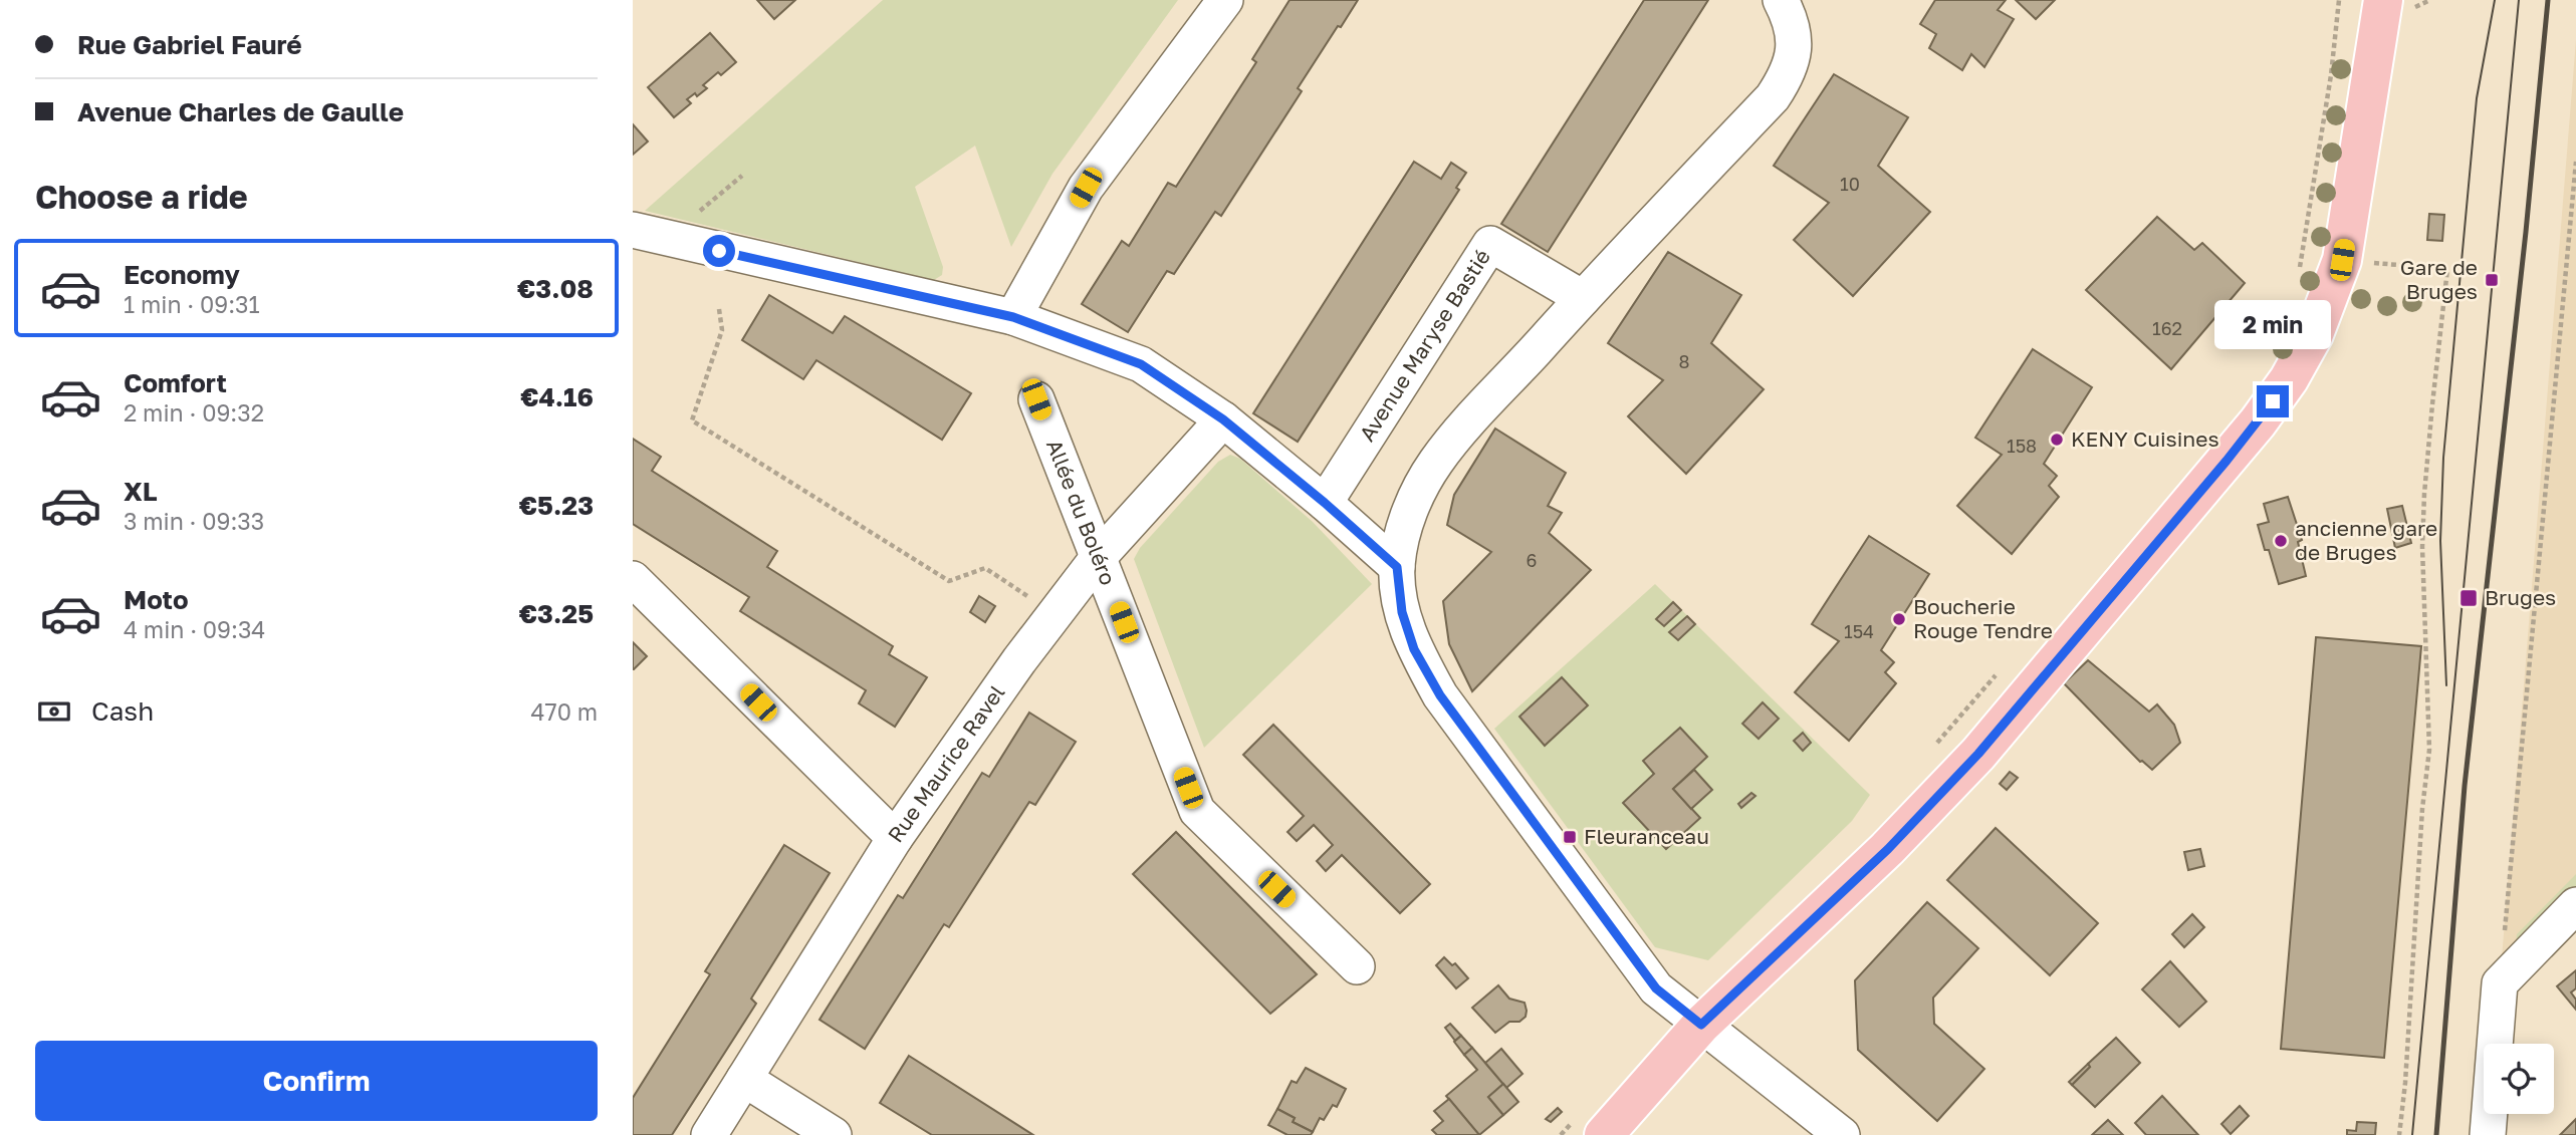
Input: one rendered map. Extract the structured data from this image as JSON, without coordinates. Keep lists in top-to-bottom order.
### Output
{
  "streets": {
    "street": ["Avenue Maryse Bastié", "Allée du Boléro", "Rue Maurice Ravel"]
  },
  "crossings": [
    ["Allée du Boléro", "Rue Maurice Ravel"]
  ],
  "places": {
    "transit": ["Gare de Bruges", "Bruges", "Fleuranceau"],
    "other": ["KENY Cuisines", "ancienne gare de Bruges", "Boucherie Rouge Tendre"]
  },
  "house_numbers": [
    "10",
    "162",
    "8",
    "158",
    "6",
    "154"
  ],
  "page": {
    "banner": ["Rue Gabriel Fauré", "Avenue Charles de Gaulle"],
    "heading": "Choose a ride",
    "list": [
      {
        "name": "Economy",
        "note": "1 min · 09:31",
        "value": "€3.08"
      },
      {
        "name": "Comfort",
        "note": "2 min · 09:32",
        "value": "€4.16"
      },
      {
        "name": "XL",
        "note": "3 min · 09:33",
        "value": "€5.23"
      },
      {
        "name": "Moto",
        "note": "4 min · 09:34",
        "value": "€3.25"
      }
    ],
    "bubble": "2 min",
    "pay": ["Cash", "470 m"],
    "buttons": "Confirm"
  }
}
